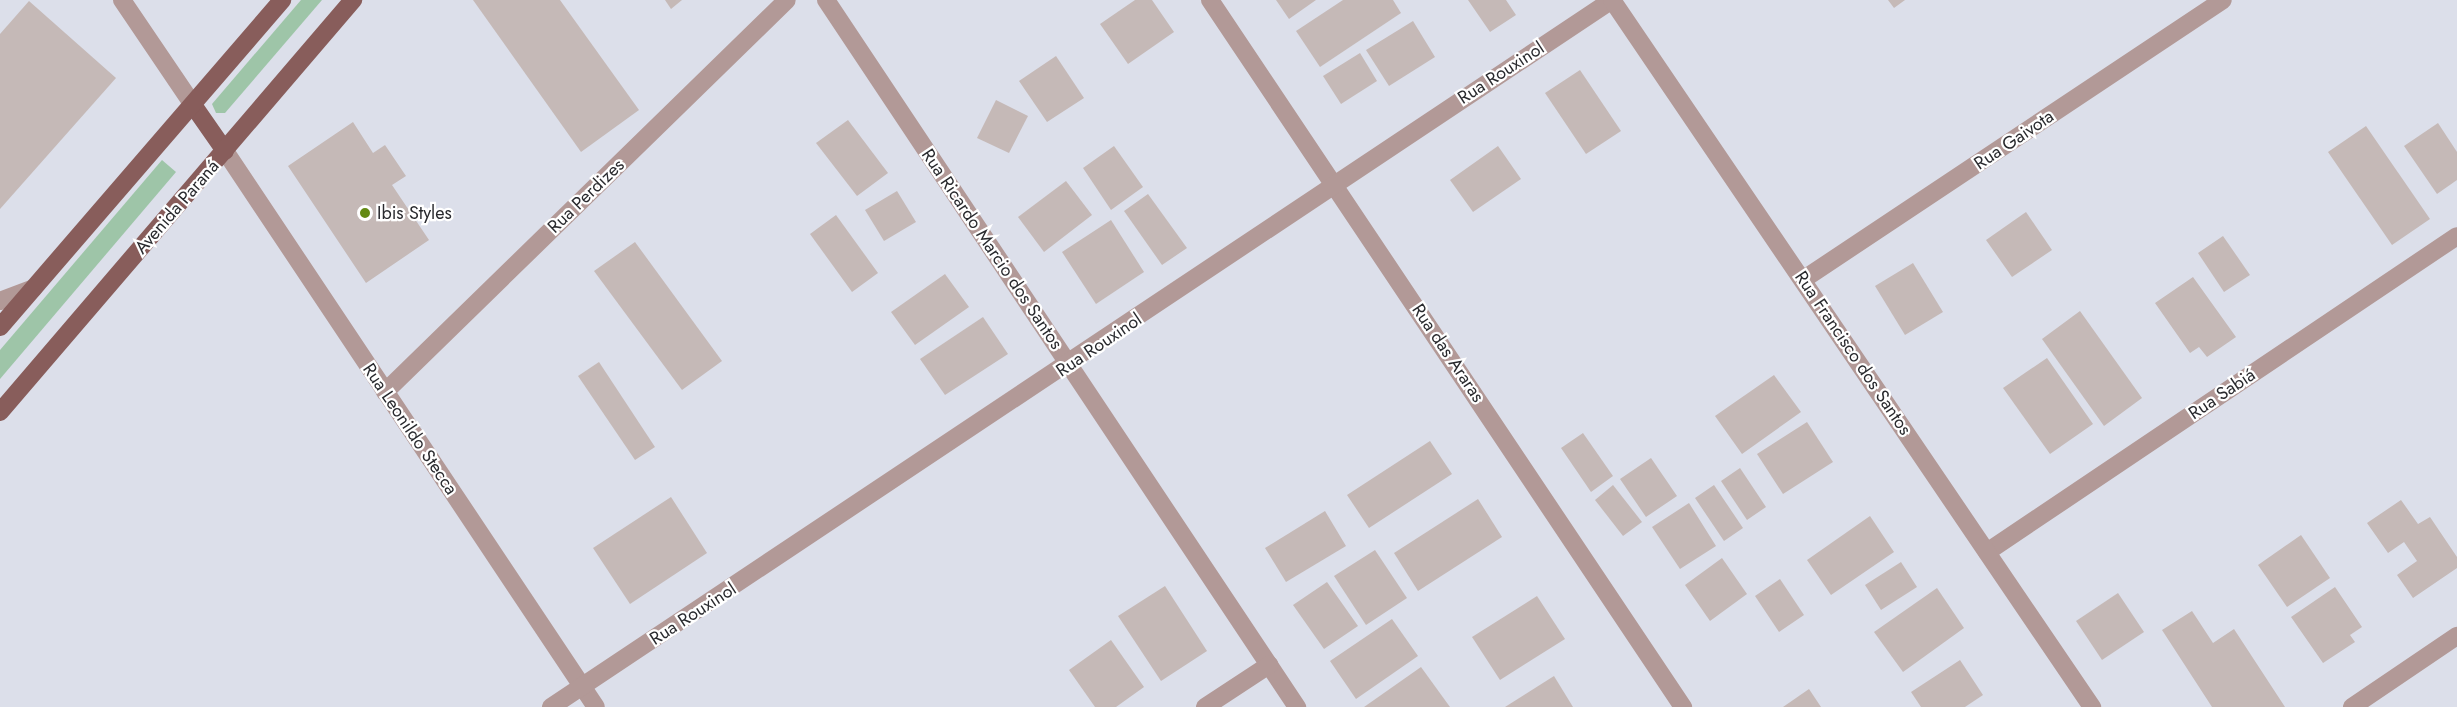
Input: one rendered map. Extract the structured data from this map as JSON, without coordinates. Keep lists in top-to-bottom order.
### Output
{
  "streets": {
    "main road": ["Avenida Paraná"],
    "street": [
      "Rua Rouxinol",
      "Rua Gaivota",
      "Rua Perdizes",
      "Rua Ricardo Marcio dos Santos",
      "Rua das Araras",
      "Rua Francisco dos Santos",
      "Rua Sabiá",
      "Rua Leonildo Stecca"
    ]
  },
  "crossings": [
    ["Rua Rouxinol", "Rua Ricardo Marcio dos Santos"],
    ["Rua Rouxinol", "Rua das Araras"],
    ["Rua Rouxinol", "Rua Francisco dos Santos"],
    ["Rua Rouxinol", "Rua Leonildo Stecca"],
    ["Rua Gaivota", "Rua Francisco dos Santos"],
    ["Rua Perdizes", "Rua Leonildo Stecca"],
    ["Avenida Paraná", "Rua Leonildo Stecca"],
    ["Rua Francisco dos Santos", "Rua Sabiá"]
  ],
  "places": ["Ibis Styles"]
}
